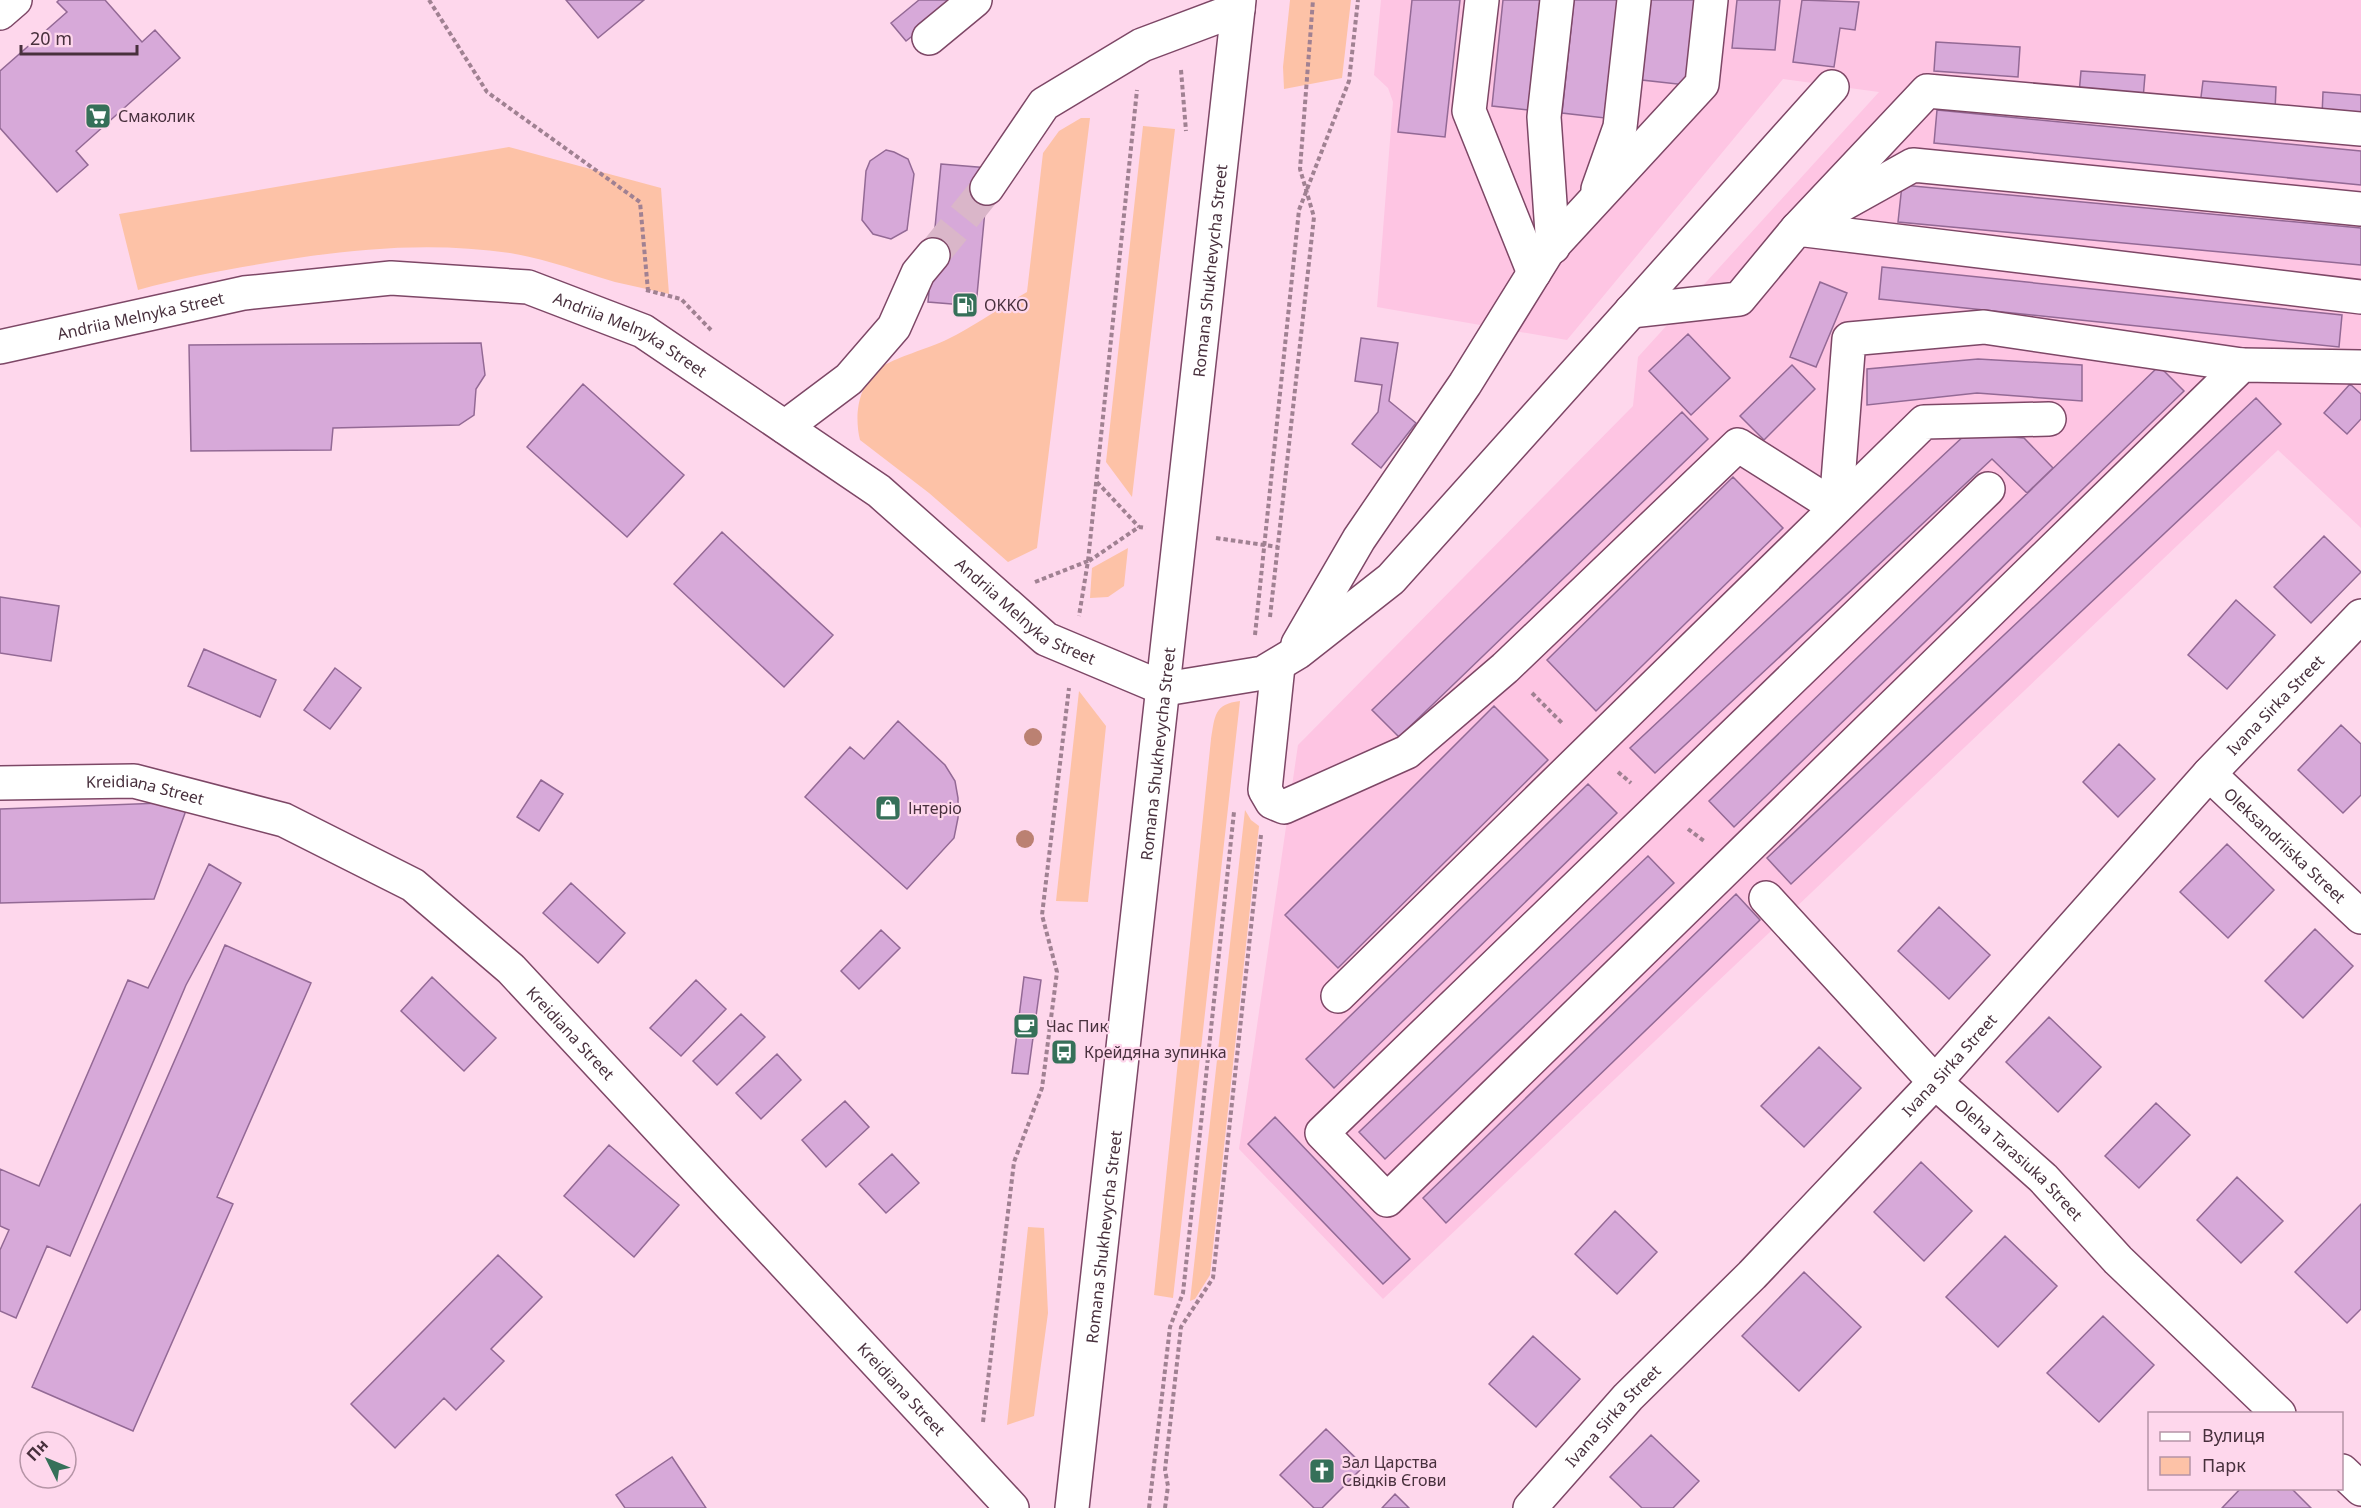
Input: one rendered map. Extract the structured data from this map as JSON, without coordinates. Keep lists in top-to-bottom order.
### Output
{
  "streets": {
    "street": [
      "Romana Shukhevycha Street",
      "Andriia Melnyka Street",
      "Ivana Sirka Street",
      "Kreidiana Street",
      "Oleksandriiska Street",
      "Oleha Tarasiuka Street"
    ]
  },
  "crossings": [
    ["Romana Shukhevycha Street", "Andriia Melnyka Street"],
    ["Ivana Sirka Street", "Oleksandriiska Street"],
    ["Ivana Sirka Street", "Oleha Tarasiuka Street"]
  ],
  "places": {
    "supermarket": ["Смаколик"],
    "fuel station": ["OKKO"],
    "shop": ["Інтеріо"],
    "cafe": ["Час Пик"],
    "bus stop": ["Крейдяна зупинка"],
    "church": ["Зал Царства Свідків Єгови"]
  },
  "legend": ["Вулиця", "Парк"],
  "scale_bar": "20 m",
  "north": "top left"
}
